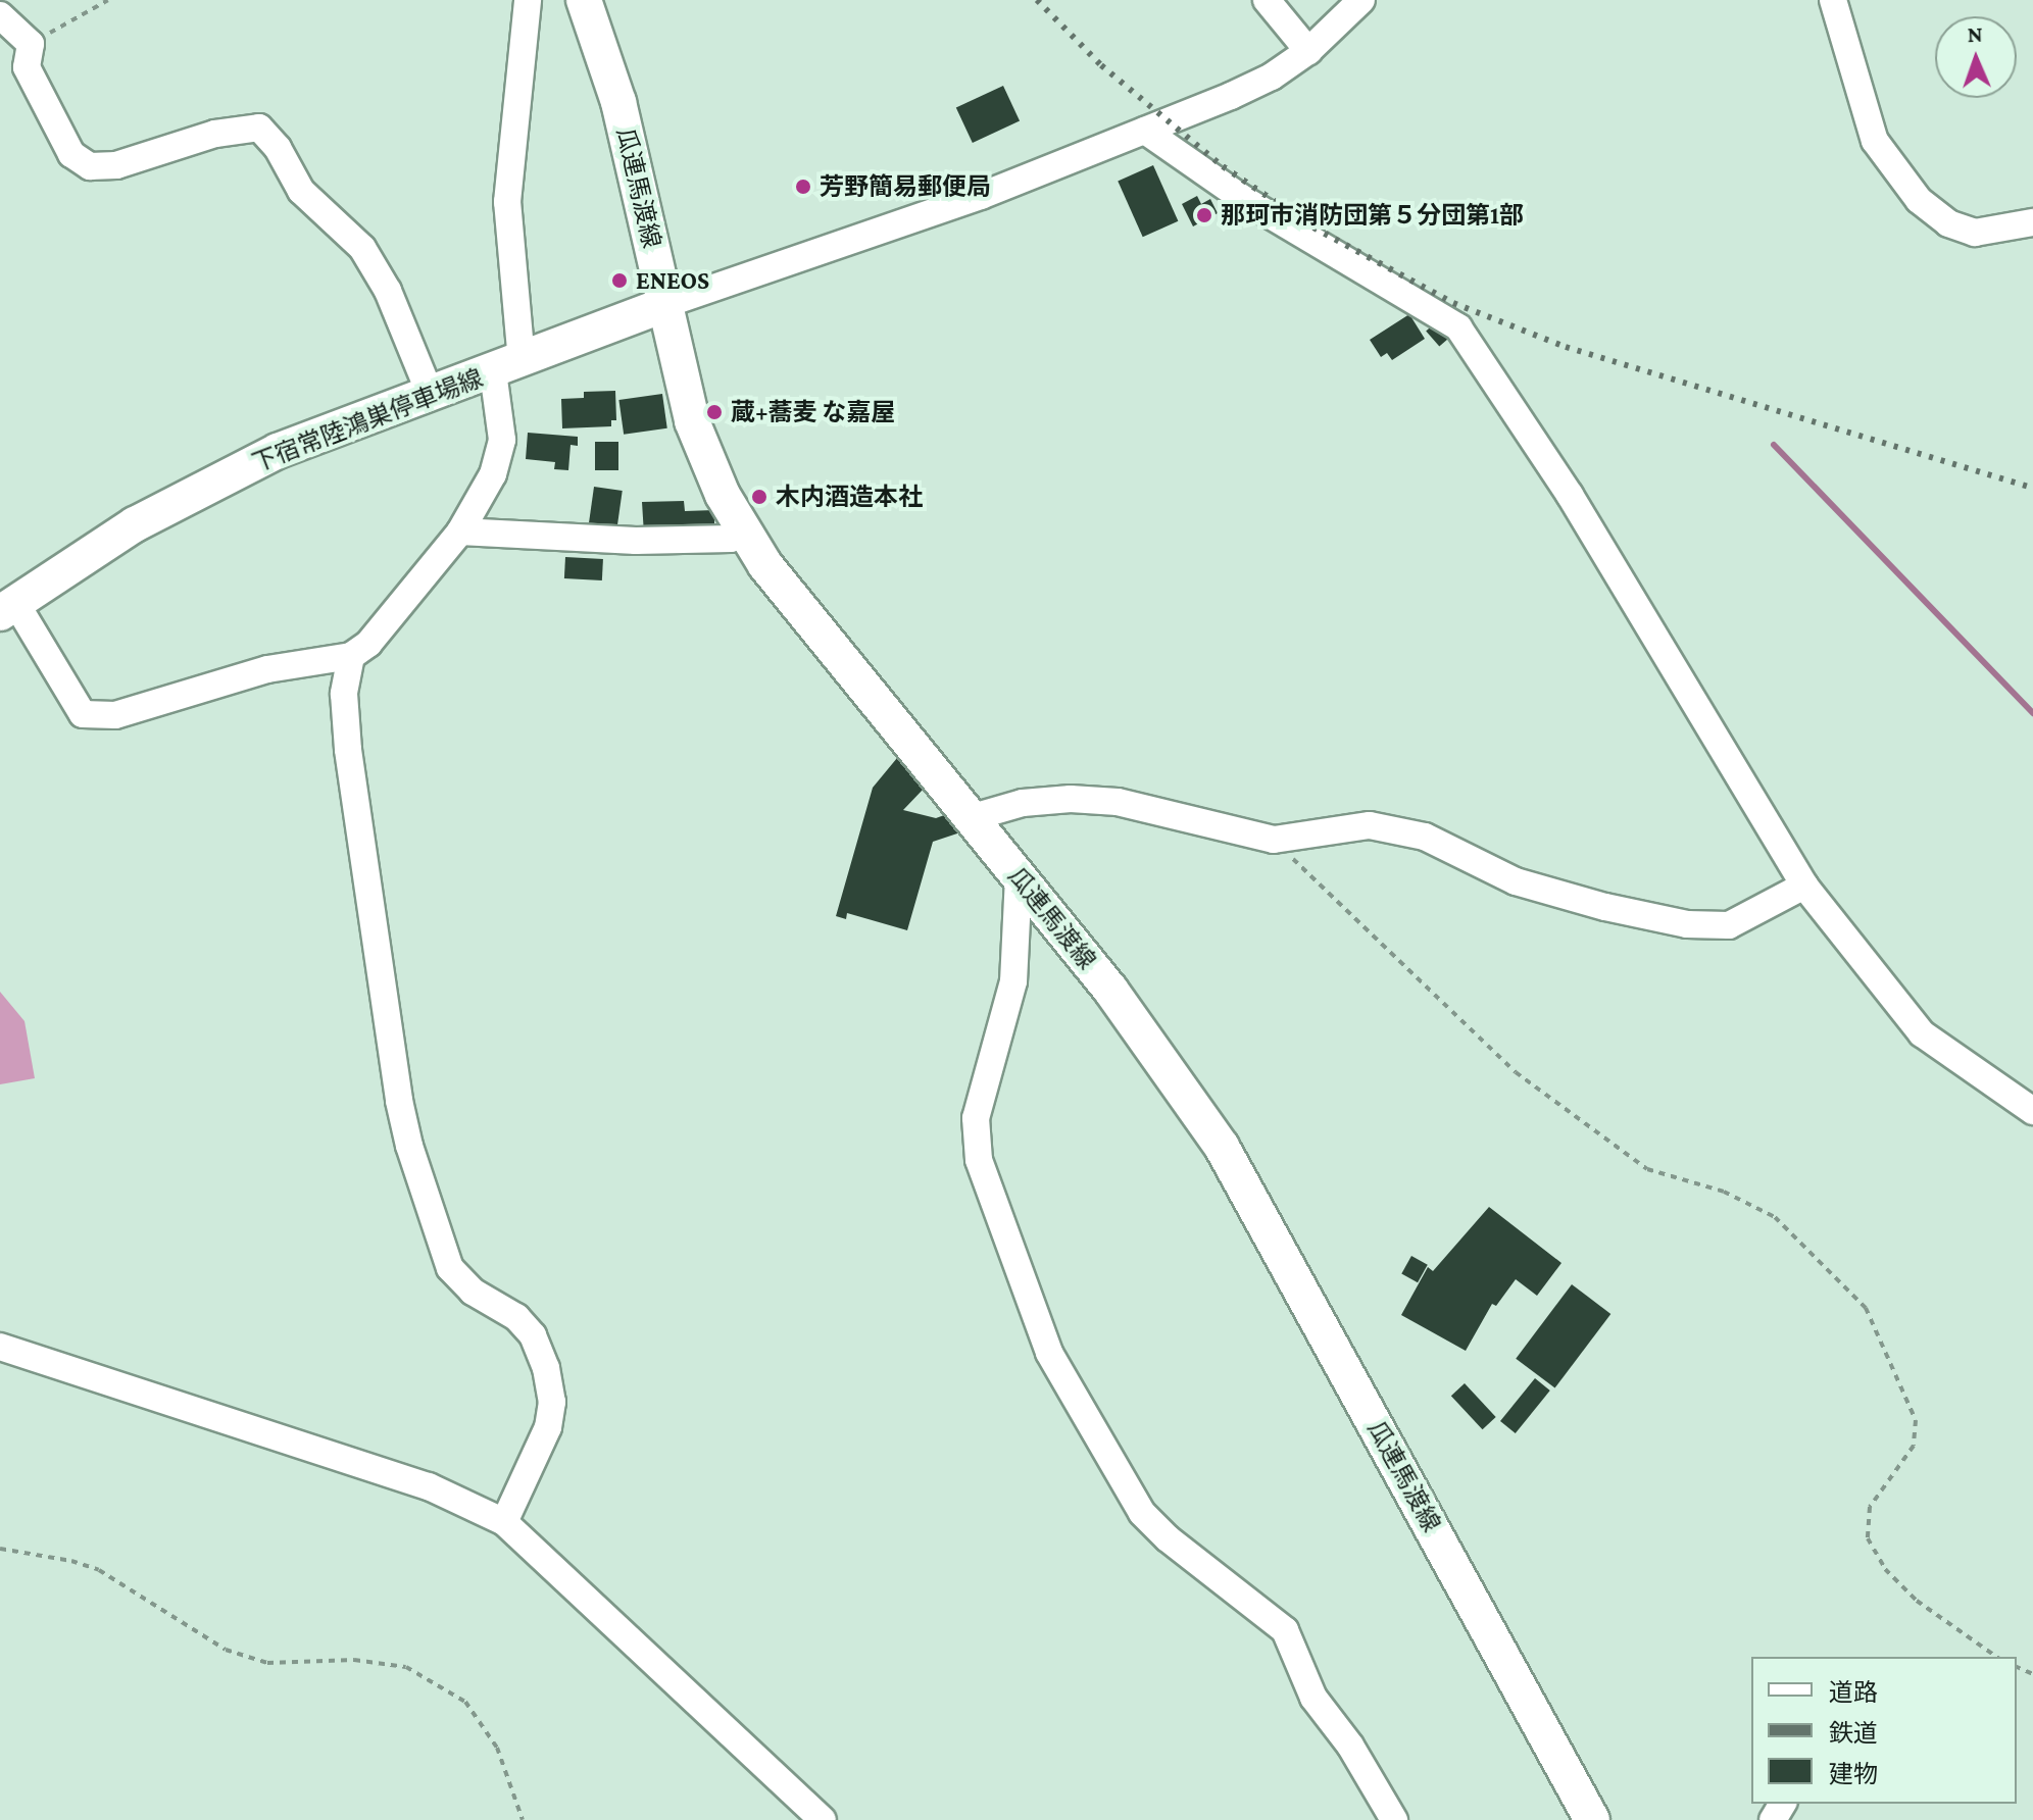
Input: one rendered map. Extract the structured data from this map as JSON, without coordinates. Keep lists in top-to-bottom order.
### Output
{
  "streets": {
    "main road": ["瓜連馬渡線", "下宿常陸鴻巣停車場線"]
  },
  "crossings": [
    ["瓜連馬渡線", "下宿常陸鴻巣停車場線"]
  ],
  "places": [
    "芳野簡易郵便局",
    "那珂市消防団第５分団第1部",
    "ENEOS",
    "蔵+蕎麦 な嘉屋",
    "木内酒造本社"
  ],
  "legend": ["道路", "鉄道", "建物"],
  "north": "top"
}
